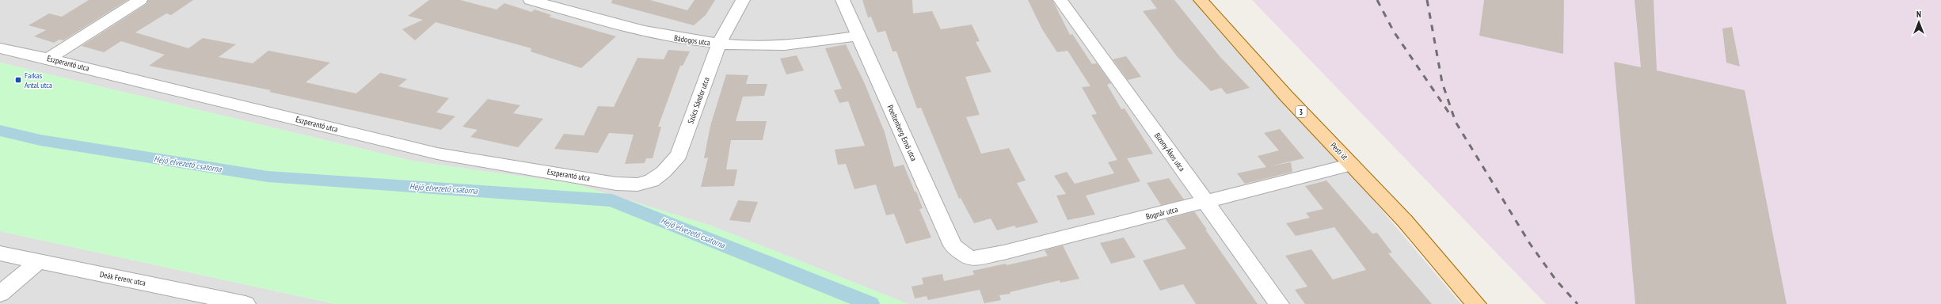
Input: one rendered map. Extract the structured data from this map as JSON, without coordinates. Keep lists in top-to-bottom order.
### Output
{
  "streets": {
    "main road": ["3", "Pesti út"],
    "street": [
      "Bádogos utca",
      "Eszperantó utca",
      "Szűcs Sándor utca",
      "Poeltenberg Ernő utca",
      "Bizony Ákos utca",
      "Bognár utca",
      "Deák Ferenc utca"
    ]
  },
  "crossings": [
    ["Bádogos utca", "Szűcs Sándor utca"],
    ["Bádogos utca", "Poeltenberg Ernő utca"],
    ["Eszperantó utca", "Szűcs Sándor utca"],
    ["Poeltenberg Ernő utca", "Bognár utca"],
    ["Pesti út", "Bognár utca"],
    ["Bizony Ákos utca", "Bognár utca"]
  ],
  "water": ["Hejő elvezető csatorna"],
  "places": {
    "transit": ["Farkas Antal utca"]
  },
  "north": "top"
}
